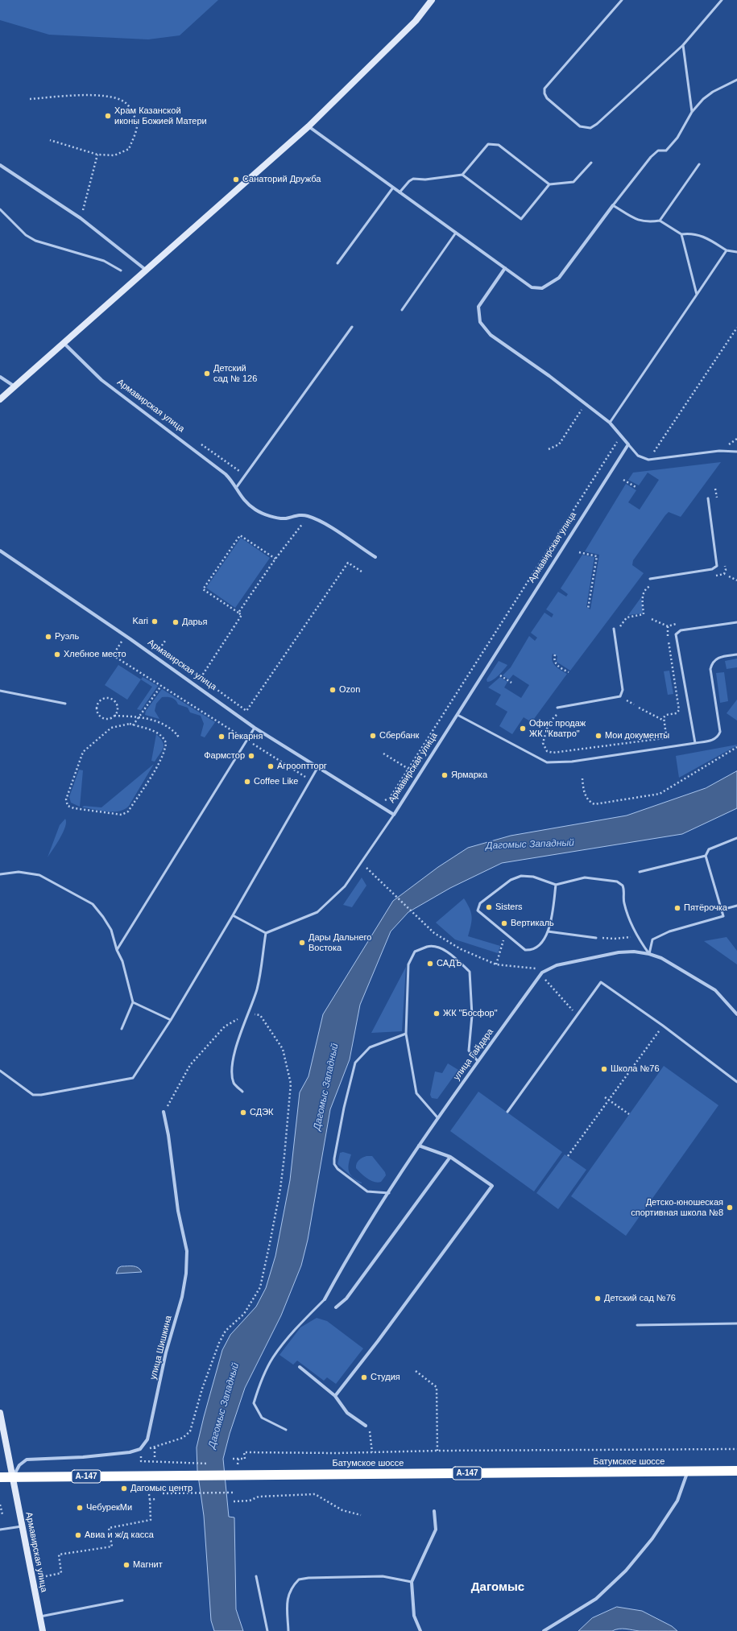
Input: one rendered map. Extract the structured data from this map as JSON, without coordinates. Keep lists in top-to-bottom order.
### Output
{
  "streets": {
    "highway": ["Батумское шоссе", "А-147"],
    "main road": ["Армавирская улица"],
    "street": ["улица Гайдара", "улица Шишкина"]
  },
  "crossings": [
    ["Армавирская улица", "Батумское шоссе"]
  ],
  "districts": ["Дагомыс"],
  "water": ["Дагомыс Западный"],
  "places": [
    "Храм Казанской иконы Божией Матери",
    "Санаторий Дружба",
    "Детский сад № 126",
    "Kari",
    "Дарья",
    "Руэль",
    "Хлебное место",
    "Ozon",
    "Офис продаж ЖК \"Кватро\"",
    "Сбербанк",
    "Мои документы",
    "Пекарня",
    "Фармстор",
    "Агрооптторг",
    "Ярмарка",
    "Coffee Like",
    "Sisters",
    "Пятёрочка",
    "Вертикаль",
    "Дары Дальнего Востока",
    "САДЪ",
    "ЖК \"Босфор\"",
    "Школа №76",
    "СДЭК",
    "Детско-юношеская спортивная школа №8",
    "Детский сад №76",
    "Студия",
    "Дагомыс центр",
    "ЧебурекМи",
    "Авиа и ж/д касса",
    "Магнит"
  ]
}
